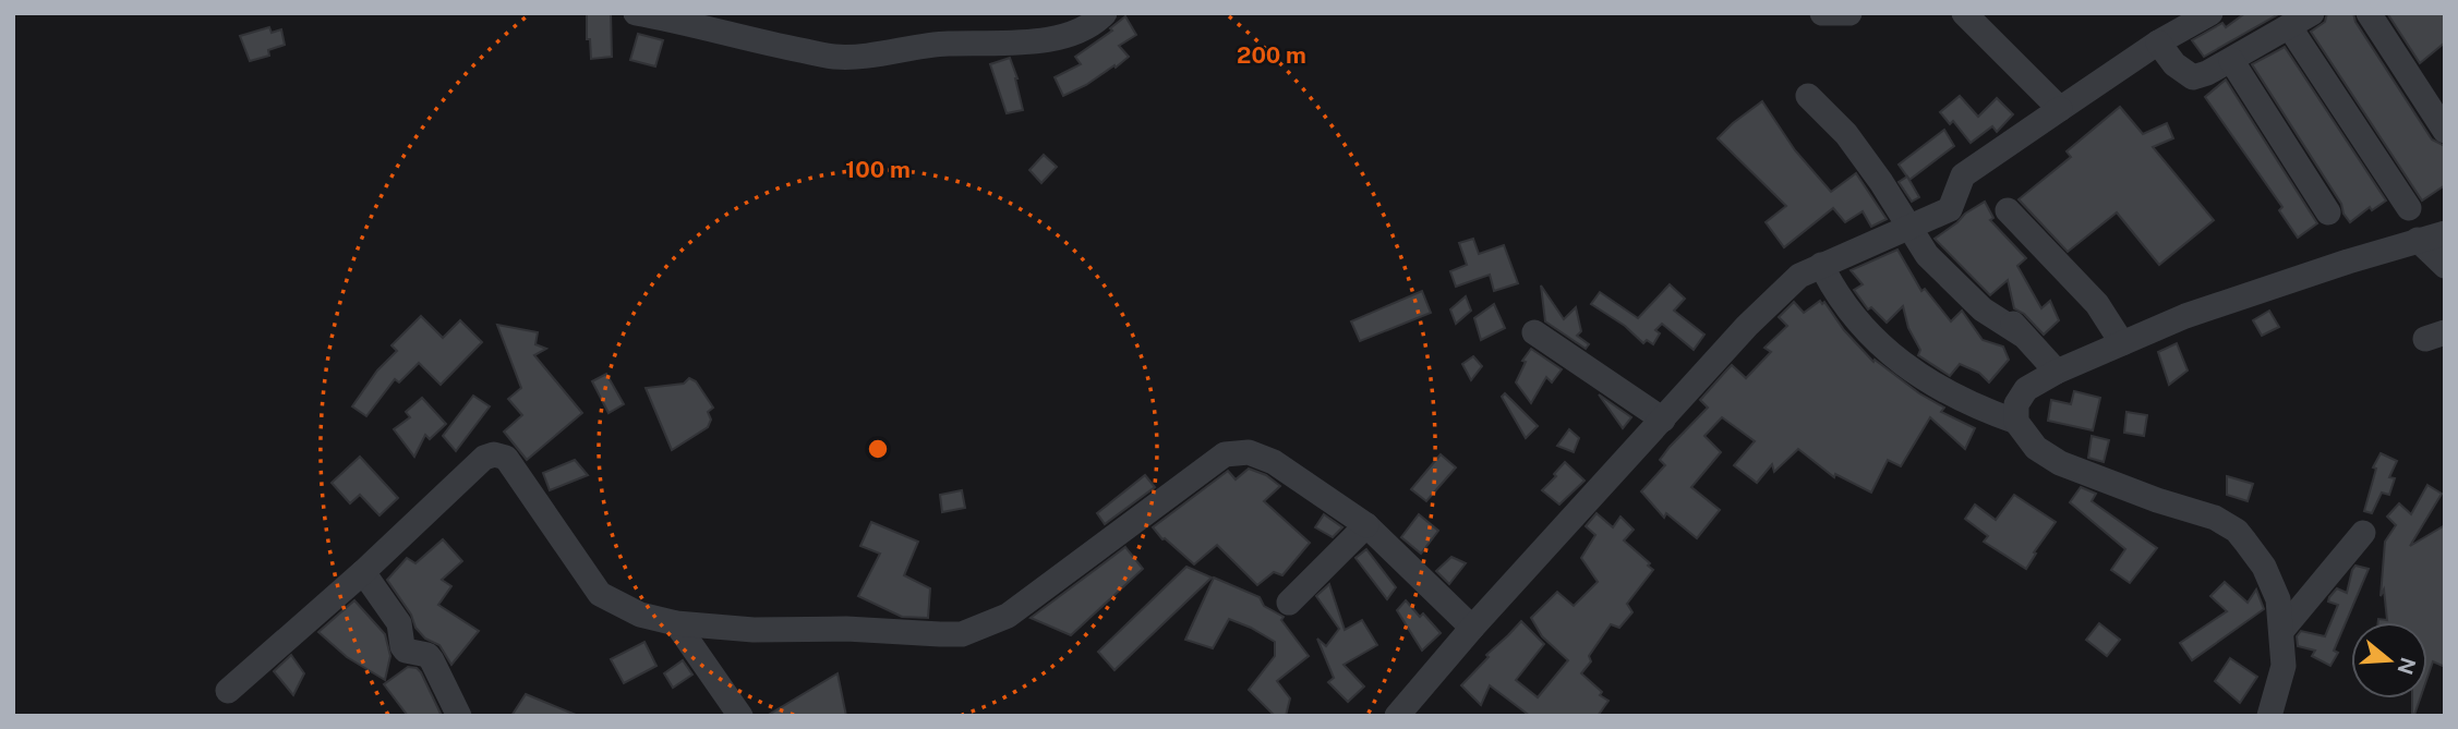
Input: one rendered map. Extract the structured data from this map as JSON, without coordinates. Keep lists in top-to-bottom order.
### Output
{
  "north": "right",
  "rings": ["200 m", "100 m"]
}
